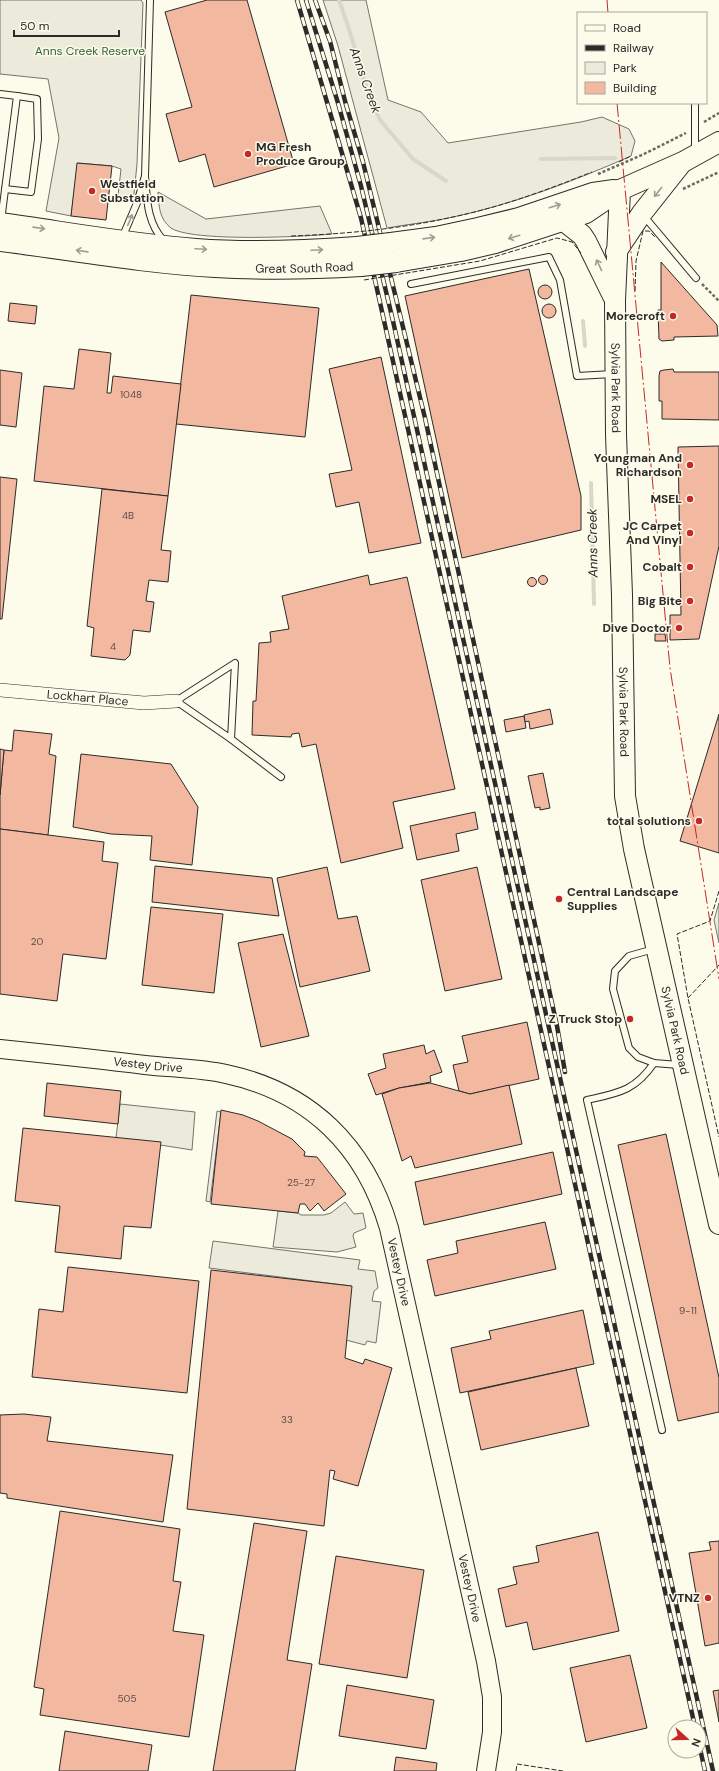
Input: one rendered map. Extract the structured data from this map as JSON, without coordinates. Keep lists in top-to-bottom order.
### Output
{
  "streets": {
    "main road": ["Great South Road", "Sylvia Park Road"],
    "street": ["Lockhart Place", "Vestey Drive"]
  },
  "crossings": [
    ["Great South Road", "Sylvia Park Road"]
  ],
  "water": ["Anns Creek"],
  "parks": ["Anns Creek Reserve"],
  "places": [
    "MG Fresh Produce Group",
    "Westfield Substation",
    "Morecroft",
    "Youngman And Richardson",
    "MSEL",
    "JC Carpet And Vinyl",
    "Cobalt",
    "Big Bite",
    "Dive Doctor",
    "total solutions",
    "Central Landscape Supplies",
    "Z Truck Stop",
    "VTNZ"
  ],
  "house_numbers": [
    "1048",
    "4B",
    "4",
    "20",
    "25-27",
    "9-11",
    "33",
    "505"
  ],
  "legend": [
    "Road",
    "Railway",
    "Park",
    "Building"
  ],
  "scale_bar": "50 m",
  "north": "right"
}
